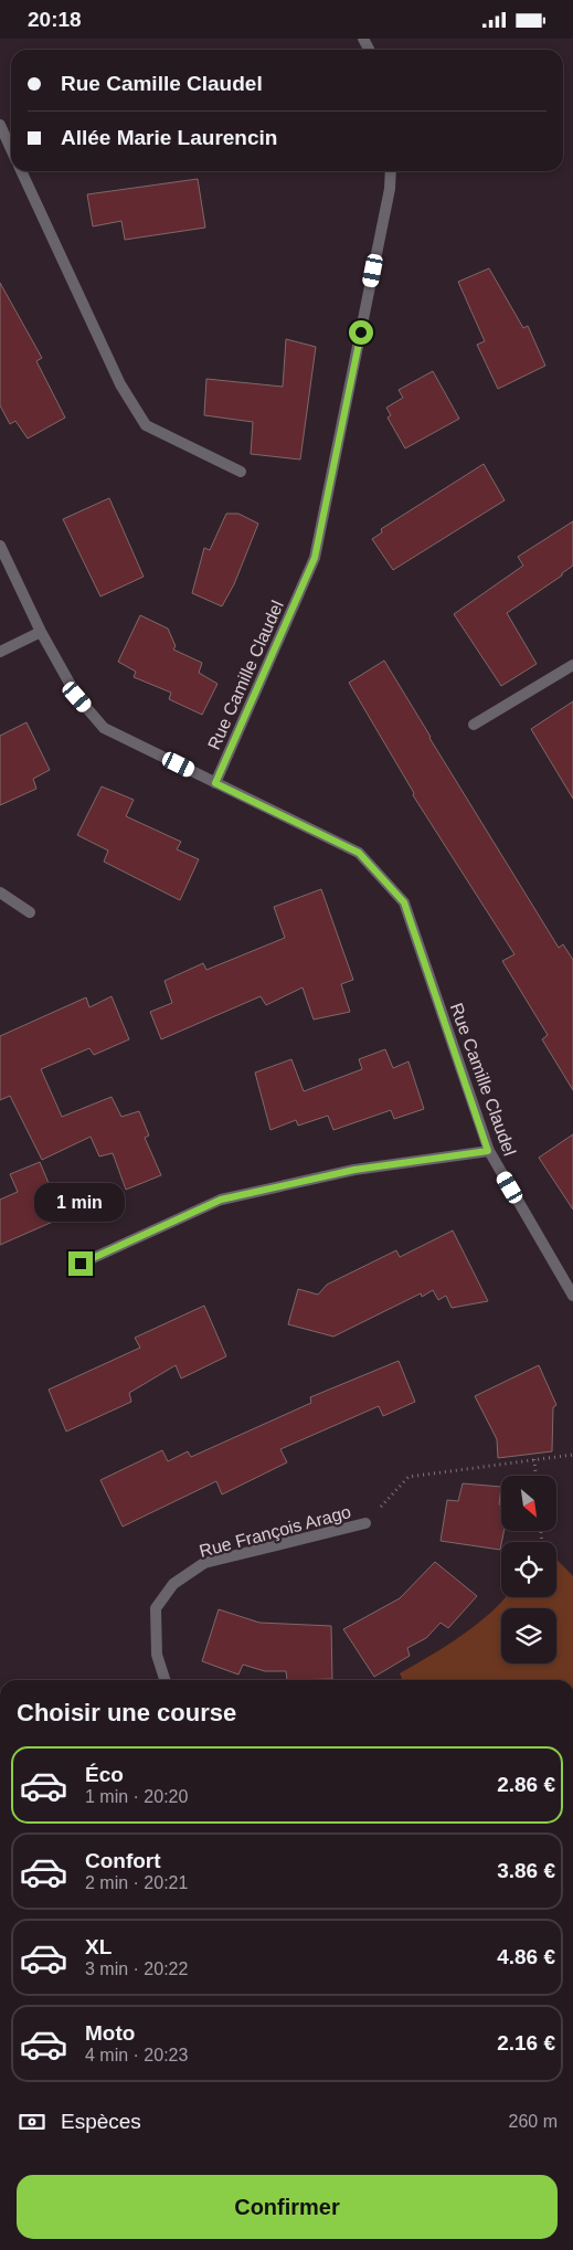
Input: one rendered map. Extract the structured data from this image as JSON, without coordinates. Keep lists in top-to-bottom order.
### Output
{
  "streets": {
    "street": ["Rue Camille Claudel", "Rue François Arago"]
  },
  "north": "bottom right",
  "page": {
    "status": "20:18",
    "banner": ["Rue Camille Claudel", "Allée Marie Laurencin"],
    "bubble": "1 min",
    "heading": "Choisir une course",
    "list": [
      {
        "name": "Éco",
        "note": "1 min · 20:20",
        "value": "2.86 €"
      },
      {
        "name": "Confort",
        "note": "2 min · 20:21",
        "value": "3.86 €"
      },
      {
        "name": "XL",
        "note": "3 min · 20:22",
        "value": "4.86 €"
      },
      {
        "name": "Moto",
        "note": "4 min · 20:23",
        "value": "2.16 €"
      }
    ],
    "pay": ["Espèces", "260 m"],
    "buttons": "Confirmer"
  }
}
